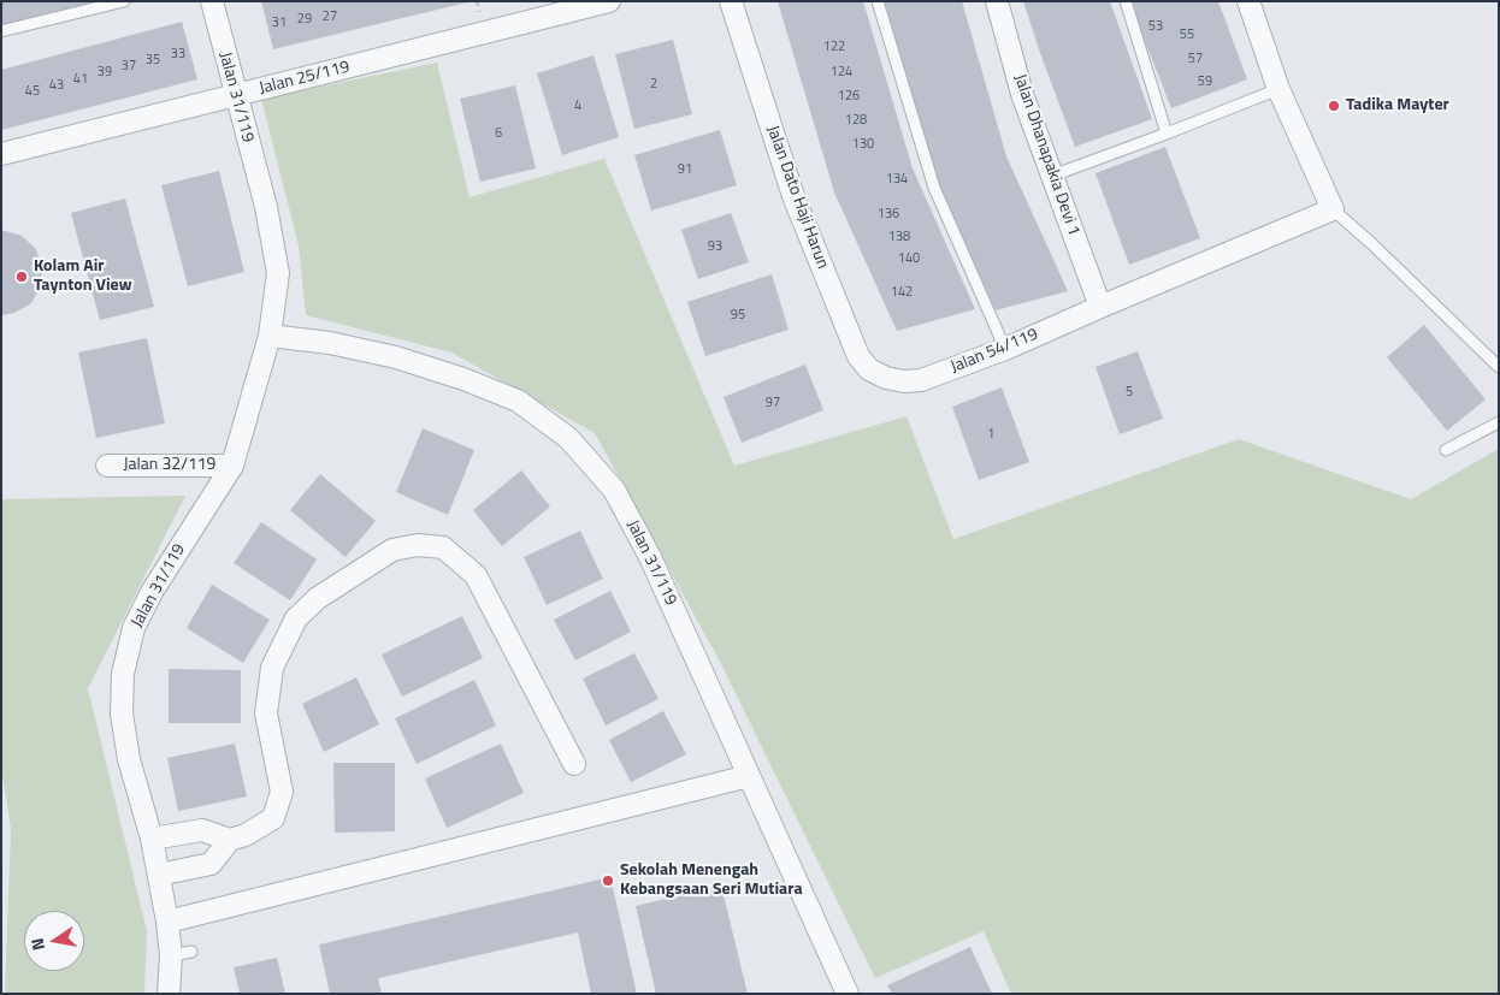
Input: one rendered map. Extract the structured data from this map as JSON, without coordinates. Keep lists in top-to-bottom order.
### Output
{
  "streets": {
    "street": [
      "Jalan 25/119",
      "Jalan 31/119",
      "Jalan Dhanapakia Devi 1",
      "Jalan Dato Haji Harun",
      "Jalan 54/119",
      "Jalan 32/119"
    ]
  },
  "crossings": [
    ["Jalan 25/119", "Jalan 31/119"],
    ["Jalan 31/119", "Jalan 32/119"],
    ["Jalan Dhanapakia Devi 1", "Jalan 54/119"],
    ["Jalan Dato Haji Harun", "Jalan 54/119"]
  ],
  "places": ["Tadika Mayter", "Kolam Air Taynton View", "Sekolah Menengah Kebangsaan Seri Mutiara"],
  "house_numbers": [
    "27",
    "29",
    "31",
    "53",
    "55",
    "122",
    "33",
    "57",
    "35",
    "37",
    "39",
    "124",
    "41",
    "59",
    "2",
    "43",
    "45",
    "126",
    "4",
    "128",
    "6",
    "130",
    "91",
    "134",
    "136",
    "138",
    "93",
    "140",
    "142",
    "95",
    "5",
    "97",
    "1"
  ],
  "north": "left"
}
